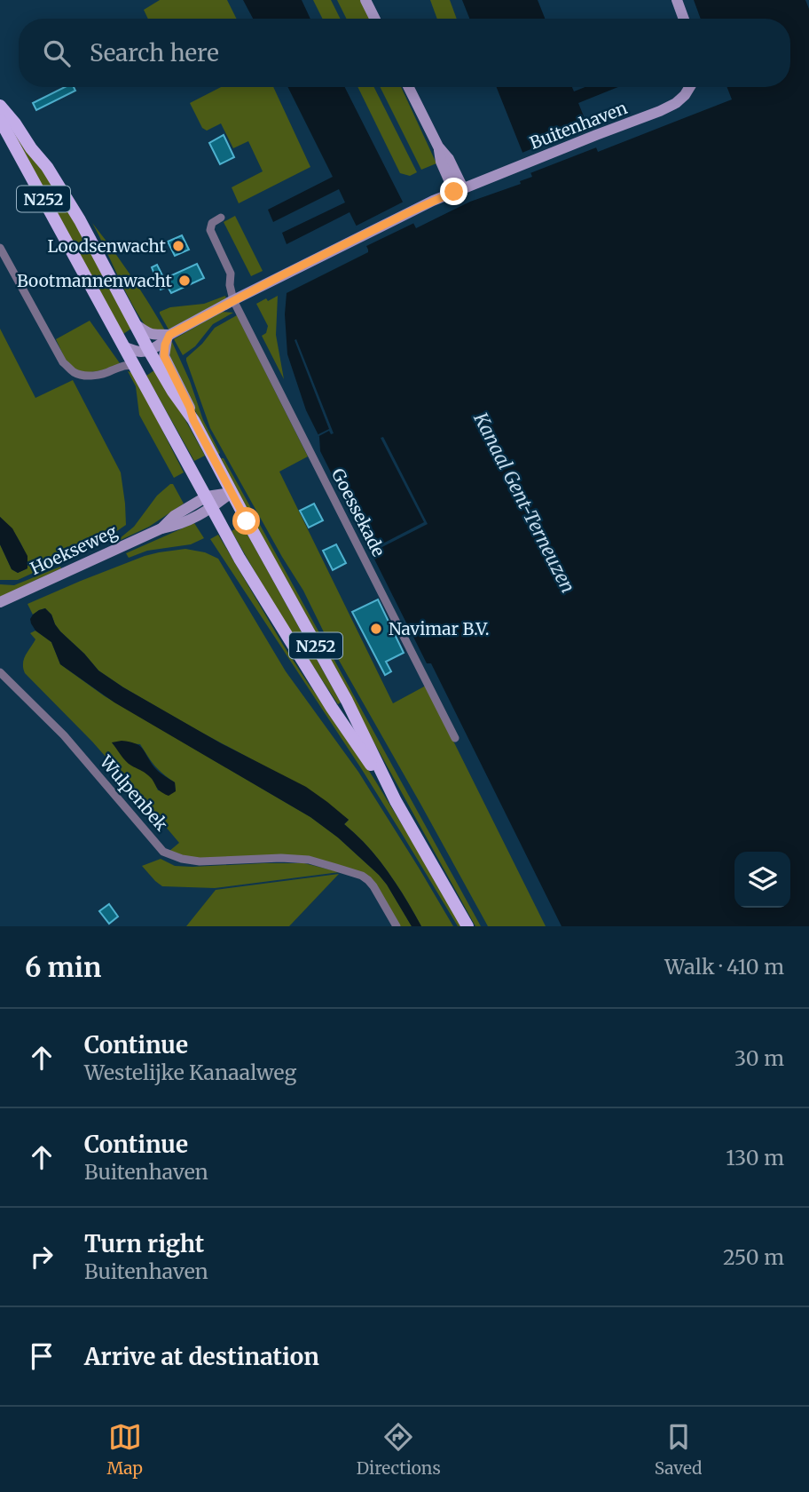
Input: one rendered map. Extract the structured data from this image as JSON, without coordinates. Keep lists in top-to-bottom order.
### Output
{
  "streets": {
    "main road": ["Buitenhaven", "N252", "Hoekseweg"],
    "street": ["Goessekade", "Wulpenbek"]
  },
  "crossings": [
    ["Buitenhaven", "N252"],
    ["Buitenhaven", "Goessekade"],
    ["N252", "Hoekseweg"]
  ],
  "water": ["Kanaal Gent-Terneuzen"],
  "places": ["Loodsenwacht", "Bootmannenwacht", "Navimar B.V."],
  "page": {
    "search": "Search here",
    "heading": ["6 min", "Walk · 410 m"],
    "list": [
      ["Continue", "Westelijke Kanaalweg", "30 m"],
      ["Continue", "Buitenhaven", "130 m"],
      ["Turn right", "Buitenhaven", "250 m"],
      "Arrive at destination"
    ],
    "nav": ["Map", "Directions", "Saved"]
  }
}
